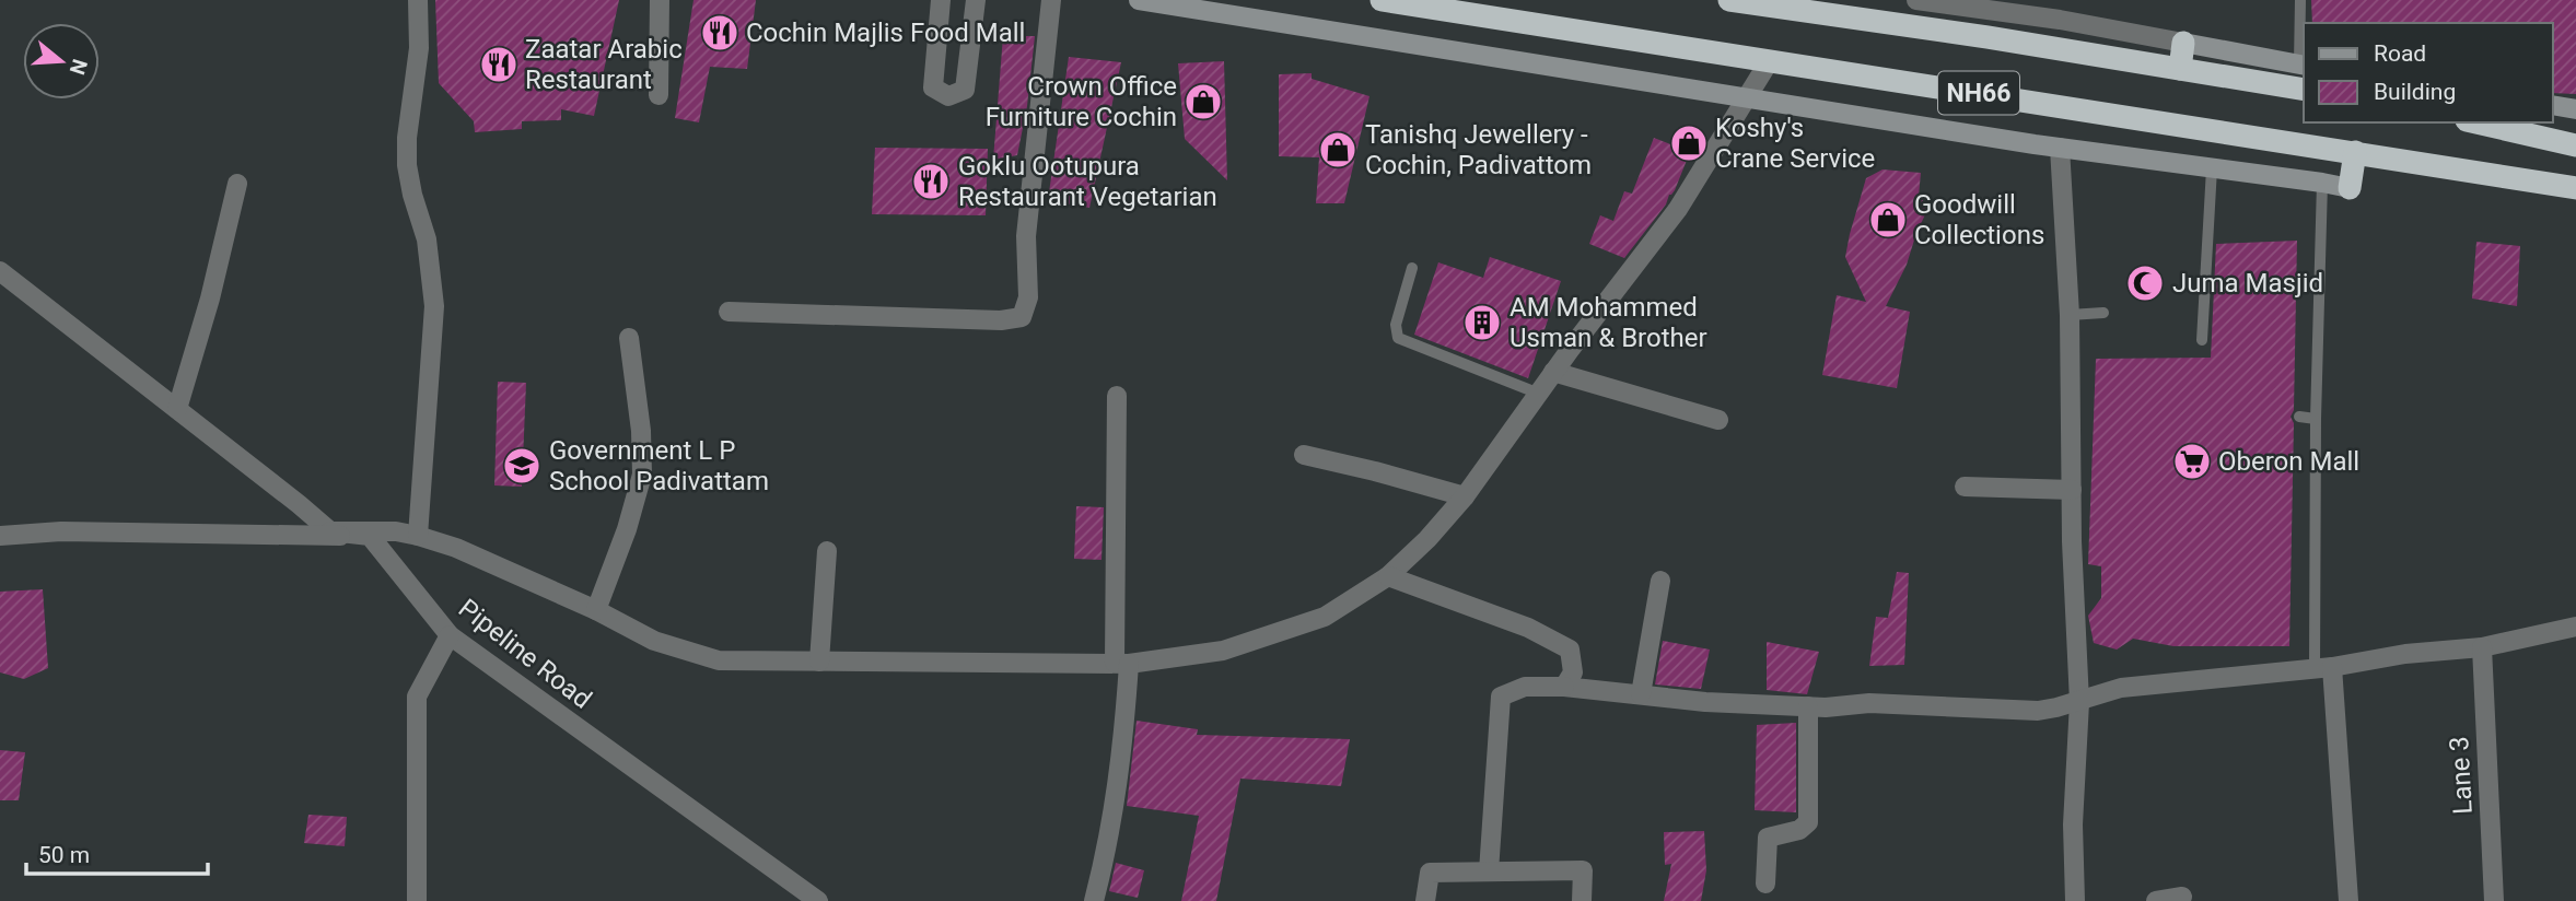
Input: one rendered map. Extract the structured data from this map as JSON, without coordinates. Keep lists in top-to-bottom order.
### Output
{
  "streets": {
    "highway": ["NH66"],
    "street": ["Pipeline Road", "Lane 3"]
  },
  "places": {
    "restaurant": ["Cochin Majlis Food Mall", "Zaatar Arabic Restaurant", "Goklu Ootupura Restaurant Vegetarian"],
    "shop": [
      "Crown Office Furniture Cochin",
      "Koshy's Crane Service",
      "Tanishq Jewellery - Cochin, Padivattom",
      "Goodwill Collections"
    ],
    "mosque": ["Juma Masjid"],
    "building": ["AM Mohammed Usman & Brother"],
    "supermarket": ["Oberon Mall"],
    "school or university": ["Government L P School Padivattam"]
  },
  "legend": ["Road", "Building"],
  "scale_bar": "50 m",
  "north": "right"
}
